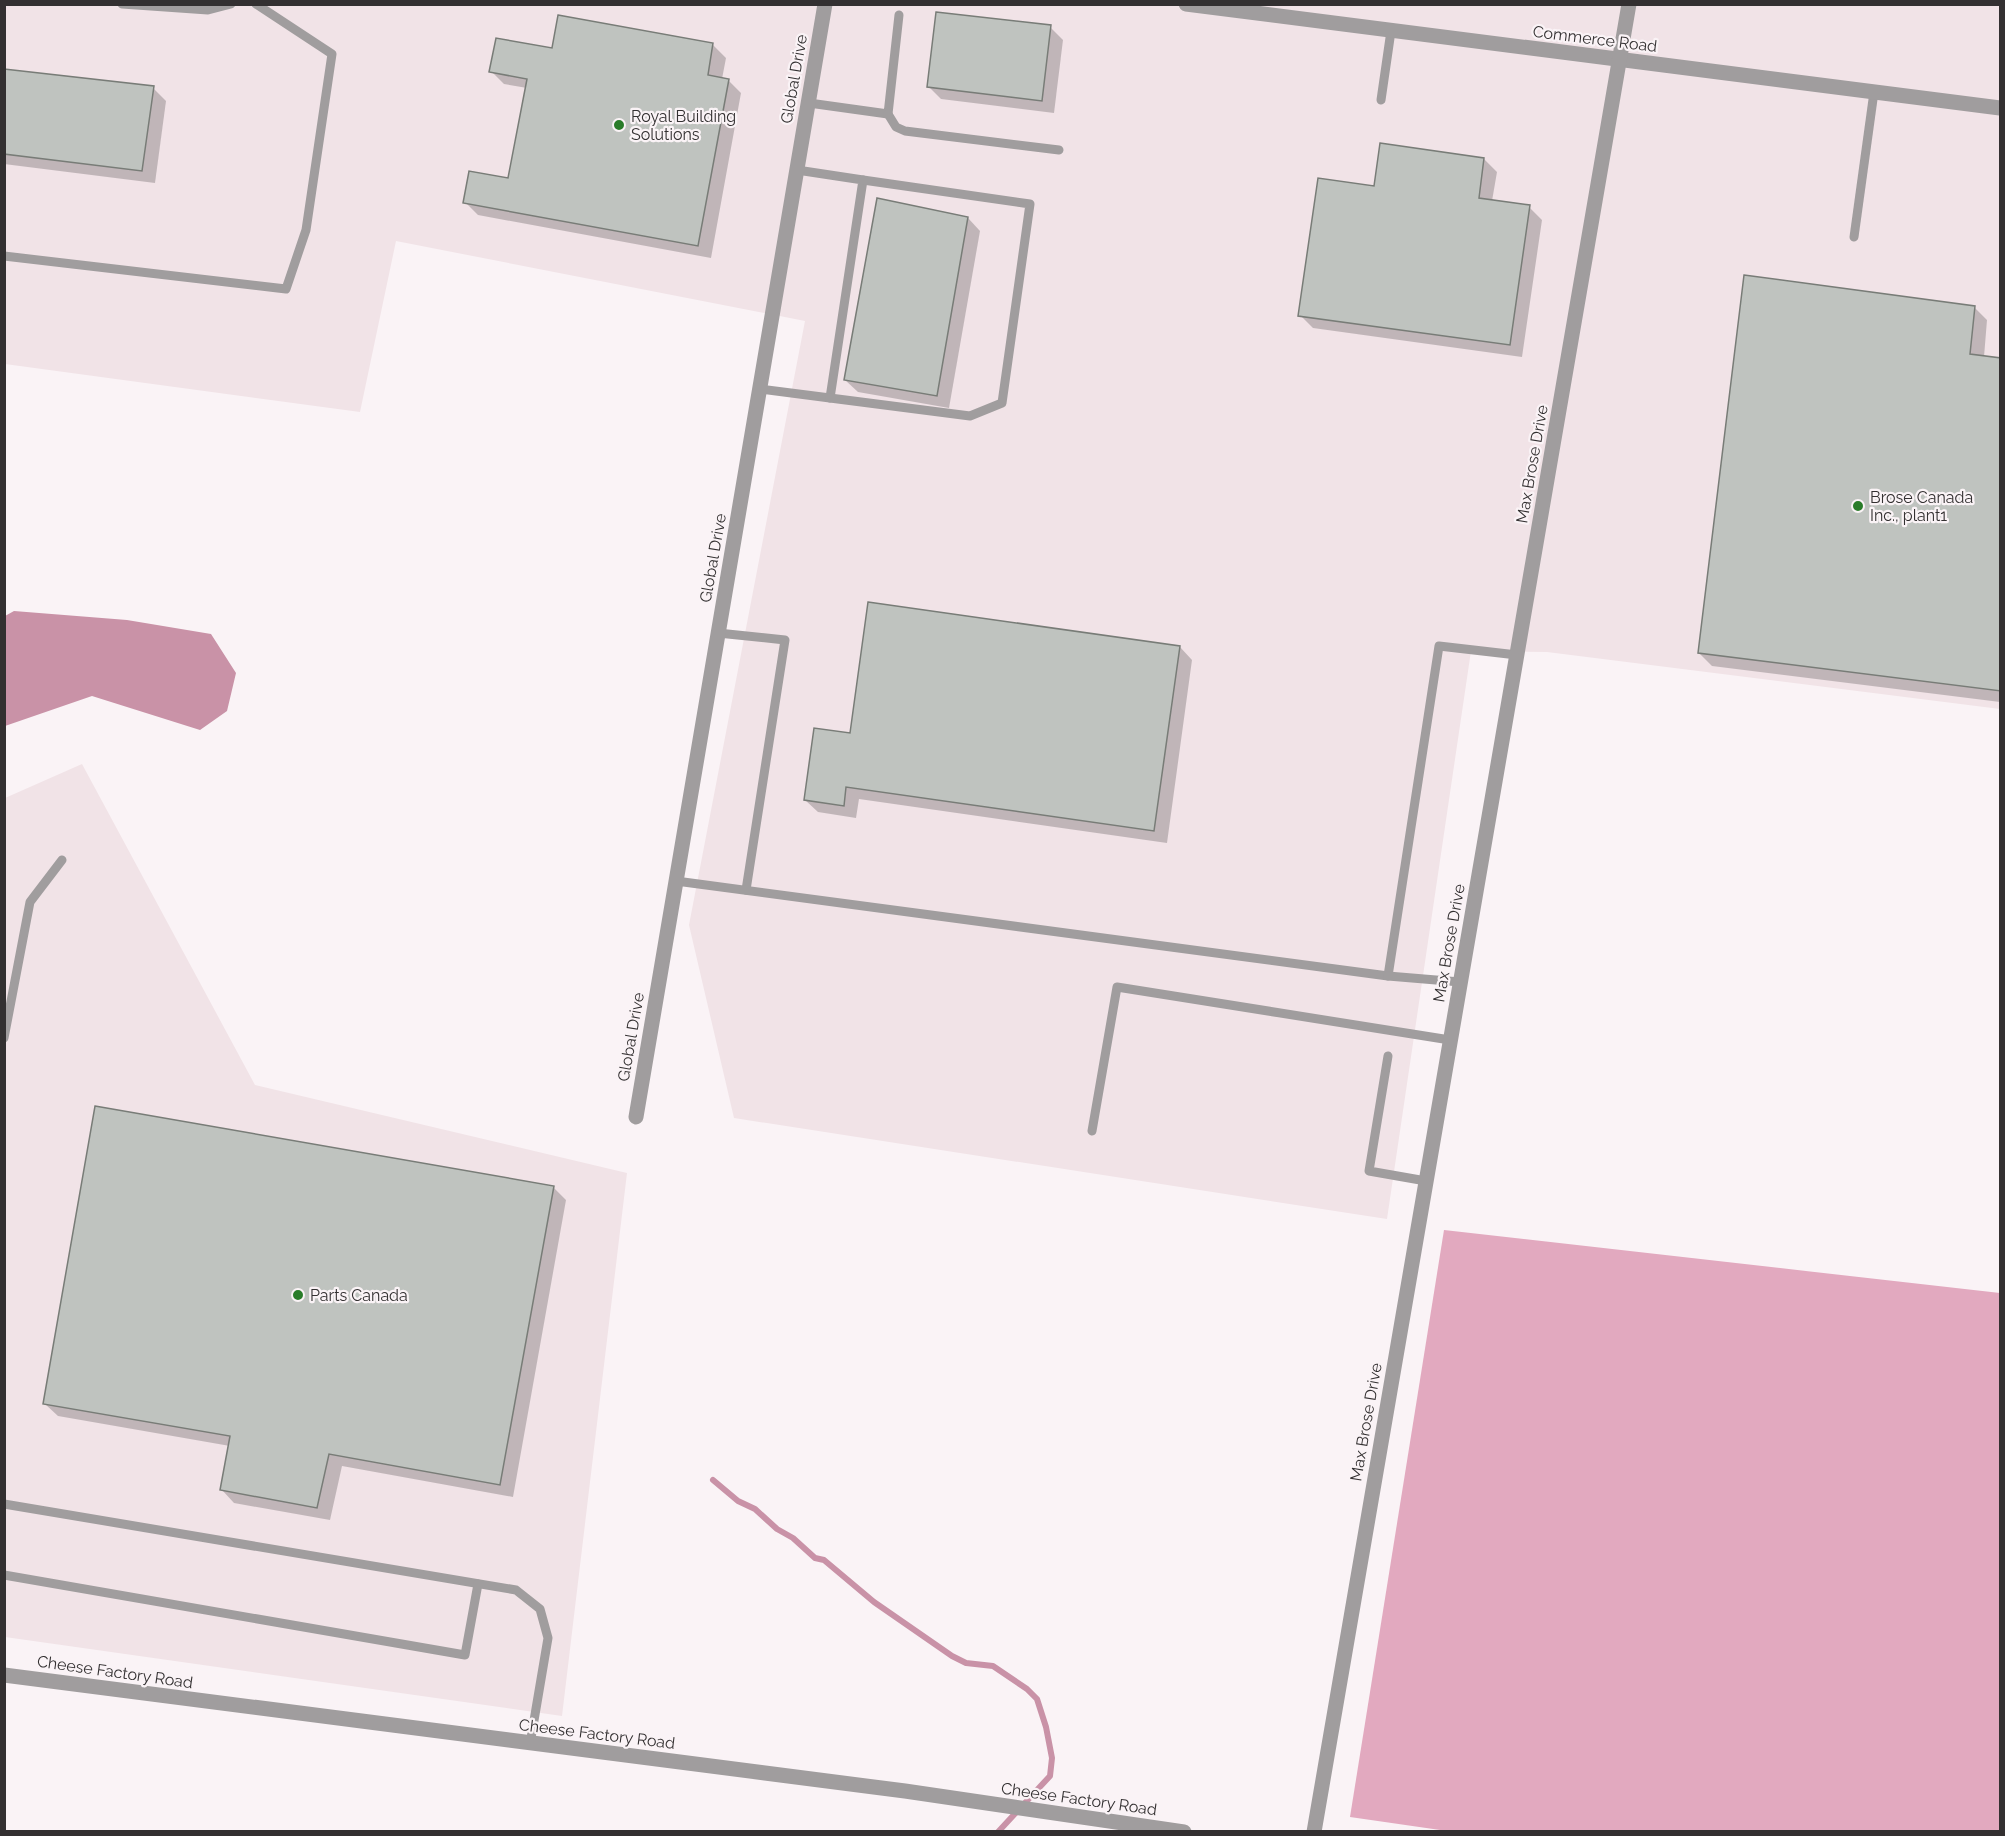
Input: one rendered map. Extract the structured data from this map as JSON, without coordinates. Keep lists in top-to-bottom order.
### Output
{
  "streets": {
    "street": [
      "Commerce Road",
      "Global Drive",
      "Max Brose Drive",
      "Cheese Factory Road"
    ]
  },
  "crossings": [
    ["Commerce Road", "Max Brose Drive"]
  ],
  "places": ["Royal Building Solutions", "Brose Canada Inc., plant1", "Parts Canada"]
}
